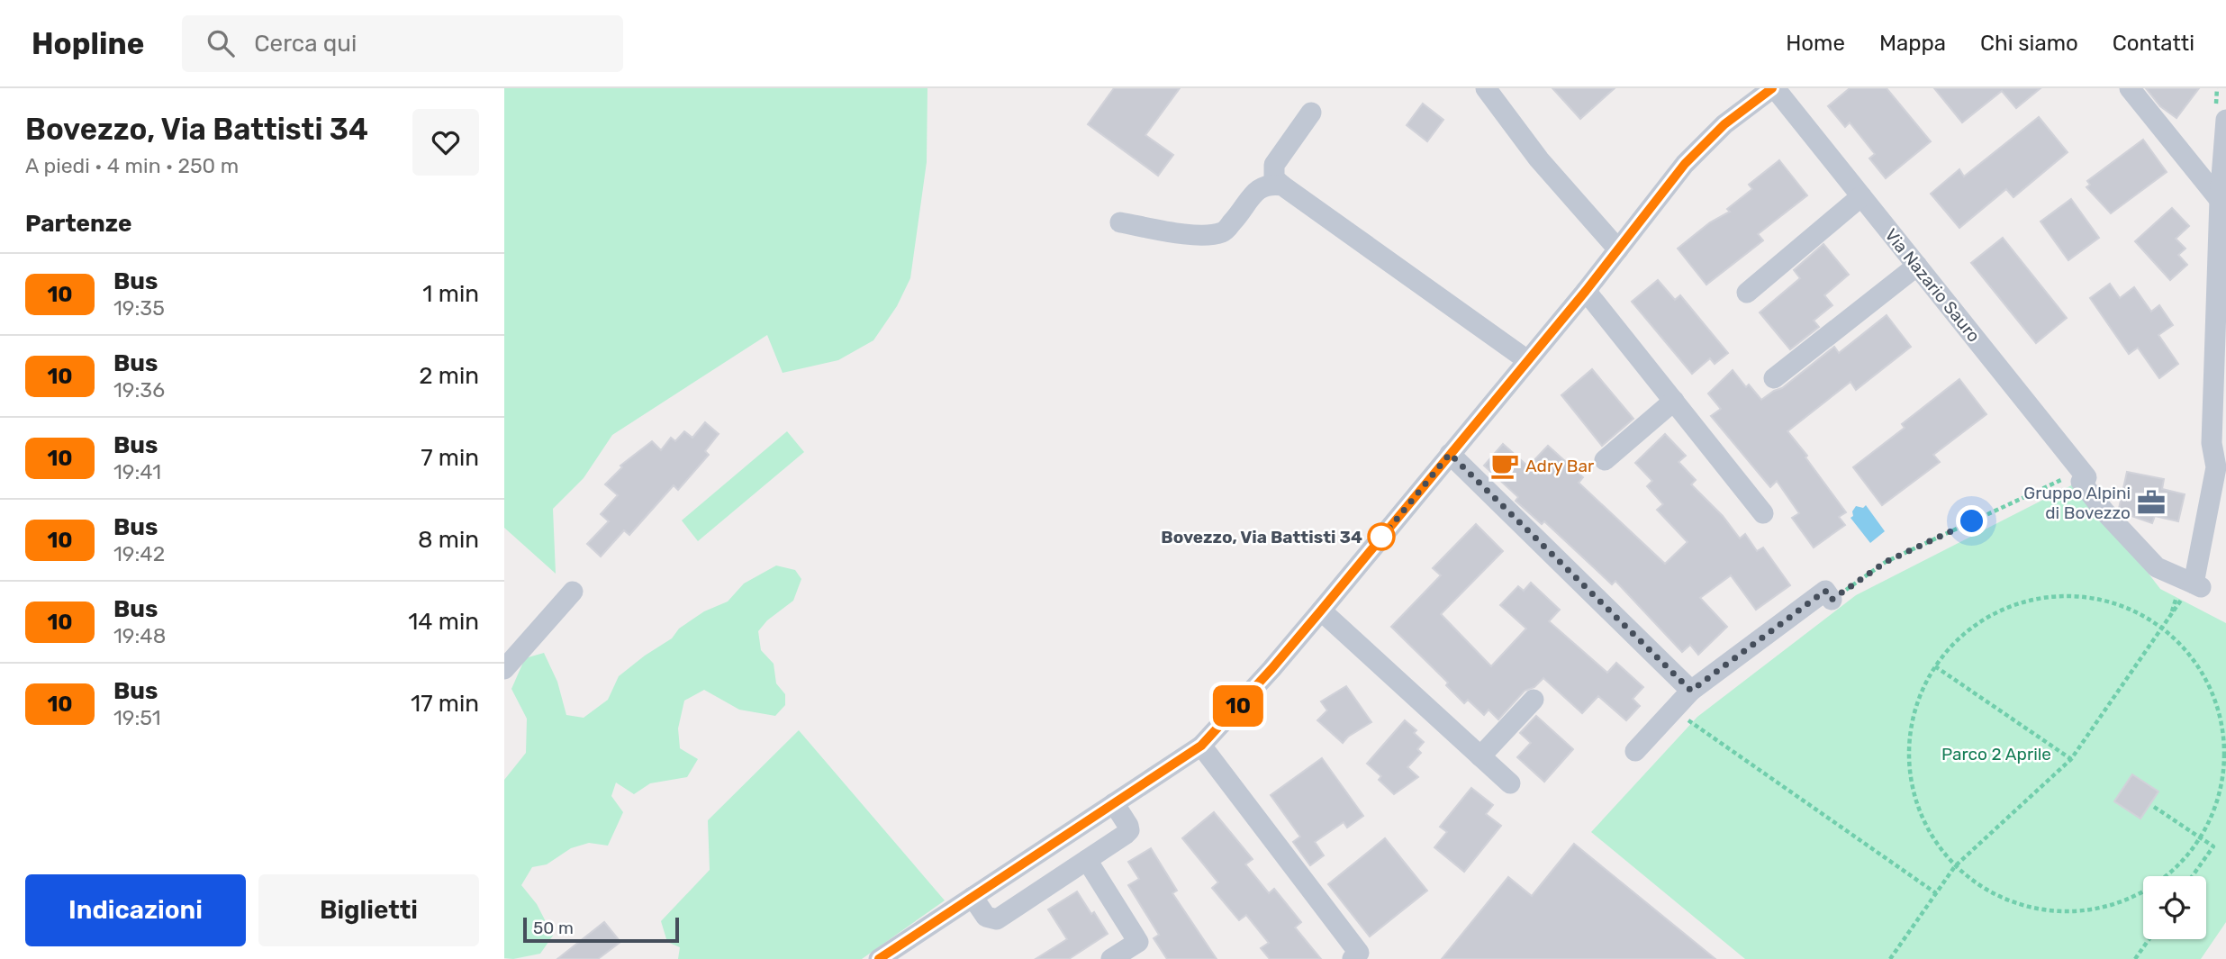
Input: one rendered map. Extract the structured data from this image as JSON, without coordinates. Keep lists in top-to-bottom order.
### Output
{
  "streets": {
    "street": ["Via Nazario Sauro"]
  },
  "parks": ["Parco 2 Aprile"],
  "places": {
    "cafe": ["Adry Bar"],
    "office": ["Gruppo Alpini di Bovezzo"],
    "other": ["Bovezzo, Via Battisti 34"]
  },
  "lines": ["bus line 10"],
  "scale_bar": "50 m",
  "page": {
    "header": "Hopline",
    "search": "Cerca qui",
    "nav": [
      "Home",
      "Mappa",
      "Chi siamo",
      "Contatti"
    ],
    "heading": [
      ["Bovezzo, Via Battisti 34", "A piedi · 4 min · 250 m"],
      "Partenze"
    ],
    "on_map": "10",
    "list": [
      {
        "mark": "10",
        "name": "Bus",
        "note": "19:35",
        "value": "1 min"
      },
      {
        "mark": "10",
        "name": "Bus",
        "note": "19:36",
        "value": "2 min"
      },
      {
        "mark": "10",
        "name": "Bus",
        "note": "19:41",
        "value": "7 min"
      },
      {
        "mark": "10",
        "name": "Bus",
        "note": "19:42",
        "value": "8 min"
      },
      {
        "mark": "10",
        "name": "Bus",
        "note": "19:48",
        "value": "14 min"
      },
      {
        "mark": "10",
        "name": "Bus",
        "note": "19:51",
        "value": "17 min"
      }
    ],
    "buttons": ["Indicazioni", "Biglietti"],
    "scale": "50 m"
  }
}
